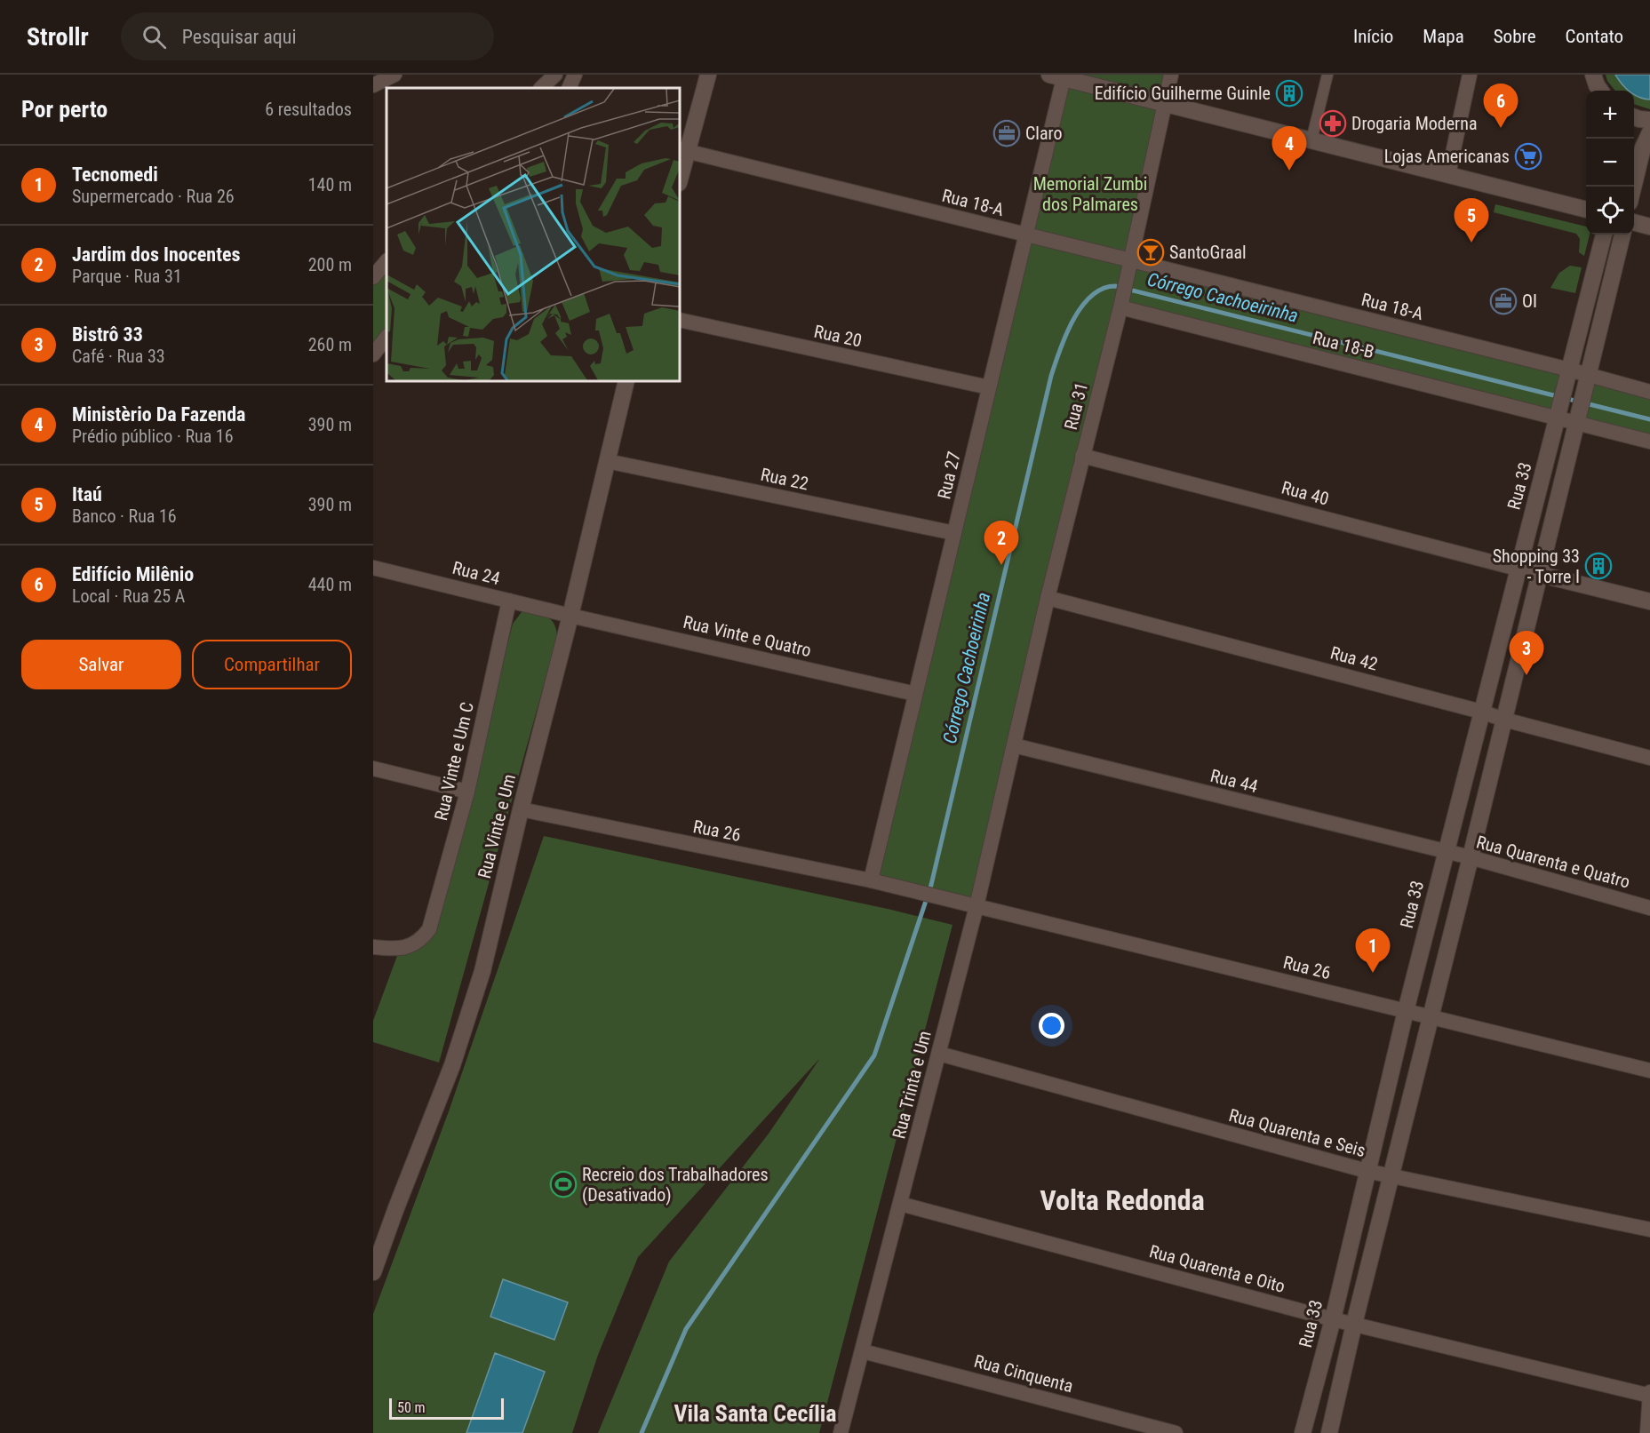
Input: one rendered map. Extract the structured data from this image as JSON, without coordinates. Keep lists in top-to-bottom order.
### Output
{
  "streets": {
    "street": [
      "Rua 18-A",
      "Rua 20",
      "Rua 18-B",
      "Rua 31",
      "Rua 27",
      "Rua 22",
      "Rua 33",
      "Rua 40",
      "Rua 24",
      "Rua Vinte e Quatro",
      "Rua 42",
      "Rua Vinte e Um C",
      "Rua 44",
      "Rua Vinte e Um",
      "Rua 26",
      "Rua Quarenta e Quatro",
      "Rua Trinta e Um",
      "Rua Quarenta e Seis",
      "Rua Quarenta e Oito",
      "Rua Cinquenta"
    ]
  },
  "crossings": [
    ["Rua 18-A", "Rua 31"],
    ["Rua 18-A", "Rua 27"],
    ["Rua 18-A", "Rua 33"],
    ["Rua 20", "Rua 27"],
    ["Rua 18-B", "Rua 31"],
    ["Rua 18-B", "Rua 33"],
    ["Rua 31", "Rua 40"],
    ["Rua 31", "Rua 42"],
    ["Rua 31", "Rua 44"],
    ["Rua 31", "Rua Trinta e Um"],
    ["Rua 27", "Rua 22"],
    ["Rua 27", "Rua Vinte e Quatro"],
    ["Rua 27", "Rua 26"],
    ["Rua 22", "Rua Vinte e Um"],
    ["Rua 33", "Rua 40"],
    ["Rua 33", "Rua 42"],
    ["Rua 33", "Rua 44"],
    ["Rua 33", "Rua 26"],
    ["Rua 33", "Rua Quarenta e Quatro"],
    ["Rua 33", "Rua Quarenta e Seis"],
    ["Rua 33", "Rua Quarenta e Oito"],
    ["Rua 24", "Rua Vinte e Quatro"],
    ["Rua 24", "Rua Vinte e Um C"],
    ["Rua 24", "Rua Vinte e Um"],
    ["Rua Vinte e Quatro", "Rua Vinte e Um"],
    ["Rua 44", "Rua Quarenta e Quatro"],
    ["Rua 44", "Rua Trinta e Um"],
    ["Rua Vinte e Um", "Rua 26"],
    ["Rua 26", "Rua Trinta e Um"],
    ["Rua Trinta e Um", "Rua Quarenta e Seis"],
    ["Rua Trinta e Um", "Rua Quarenta e Oito"],
    ["Rua Trinta e Um", "Rua Cinquenta"]
  ],
  "districts": ["Volta Redonda", "Vila Santa Cecília"],
  "water": ["Córrego Cachoeirinha"],
  "parks": ["Memorial Zumbi dos Palmares"],
  "places": {
    "building": ["Edifício Guilherme Guinle", "Shopping 33 - Torre I"],
    "pharmacy": ["Drogaria Moderna"],
    "office": ["Claro", "OI"],
    "supermarket": ["Lojas Americanas"],
    "bar": ["SantoGraal"],
    "sports": ["Recreio dos Trabalhadores (Desativado)"]
  },
  "scale_bar": "50 m",
  "page": {
    "header": "Strollr",
    "search": "Pesquisar aqui",
    "nav": [
      "Início",
      "Mapa",
      "Sobre",
      "Contato"
    ],
    "heading": ["Por perto", "6 resultados"],
    "pins": [
      "6",
      "4",
      "5",
      "2",
      "3",
      "1"
    ],
    "map_buttons": ["+", "−"],
    "list": [
      {
        "mark": "1",
        "name": "Tecnomedi",
        "note": "Supermercado · Rua 26",
        "value": "140 m"
      },
      {
        "mark": "2",
        "name": "Jardim dos Inocentes",
        "note": "Parque · Rua 31",
        "value": "200 m"
      },
      {
        "mark": "3",
        "name": "Bistrô 33",
        "note": "Café · Rua 33",
        "value": "260 m"
      },
      {
        "mark": "4",
        "name": "Ministèrio Da Fazenda",
        "note": "Prédio público · Rua 16",
        "value": "390 m"
      },
      {
        "mark": "5",
        "name": "Itaú",
        "note": "Banco · Rua 16",
        "value": "390 m"
      },
      {
        "mark": "6",
        "name": "Edifício Milênio",
        "note": "Local · Rua 25 A",
        "value": "440 m"
      }
    ],
    "buttons": ["Salvar", "Compartilhar"],
    "scale": "50 m"
  }
}
